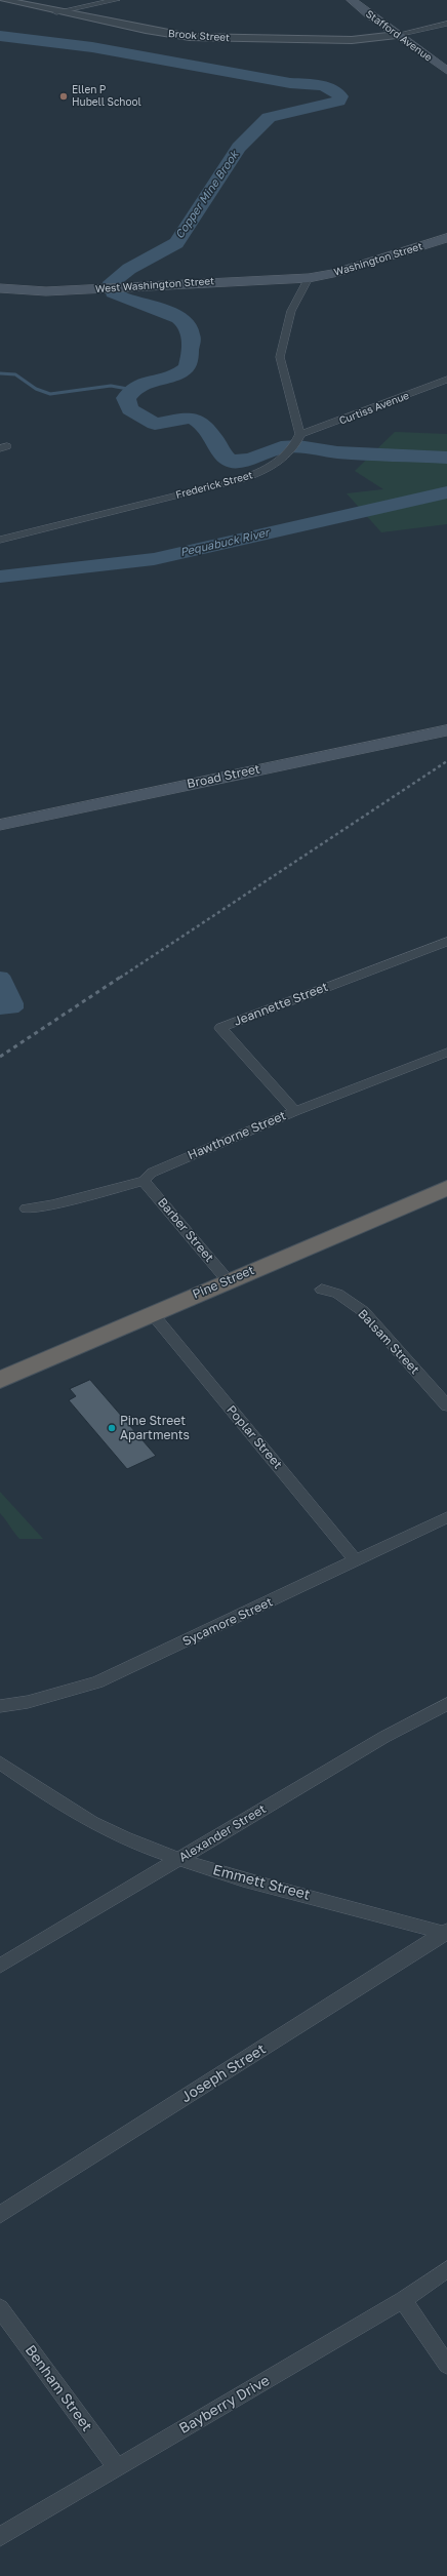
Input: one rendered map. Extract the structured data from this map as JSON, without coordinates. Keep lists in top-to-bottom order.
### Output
{
  "streets": {
    "highway": ["Pine Street"],
    "main road": [
      "Stafford Avenue",
      "Washington Street",
      "West Washington Street",
      "Broad Street"
    ],
    "street": [
      "Brook Street",
      "Curtiss Avenue",
      "Frederick Street",
      "Jeannette Street",
      "Hawthorne Street",
      "Barber Street",
      "Balsam Street",
      "Poplar Street",
      "Sycamore Street",
      "Alexander Street",
      "Emmett Street",
      "Joseph Street",
      "Benham Street",
      "Bayberry Drive"
    ]
  },
  "crossings": [
    ["Brook Street", "Stafford Avenue"],
    ["Washington Street", "West Washington Street"],
    ["Curtiss Avenue", "Frederick Street"],
    ["Jeannette Street", "Hawthorne Street"],
    ["Hawthorne Street", "Barber Street"],
    ["Barber Street", "Pine Street"],
    ["Pine Street", "Poplar Street"],
    ["Poplar Street", "Sycamore Street"],
    ["Alexander Street", "Emmett Street"],
    ["Emmett Street", "Joseph Street"],
    ["Benham Street", "Bayberry Drive"]
  ],
  "water": ["Copper Mine Brook", "Pequabuck River"],
  "places": ["Ellen P Hubell School", "Pine Street Apartments"]
}
